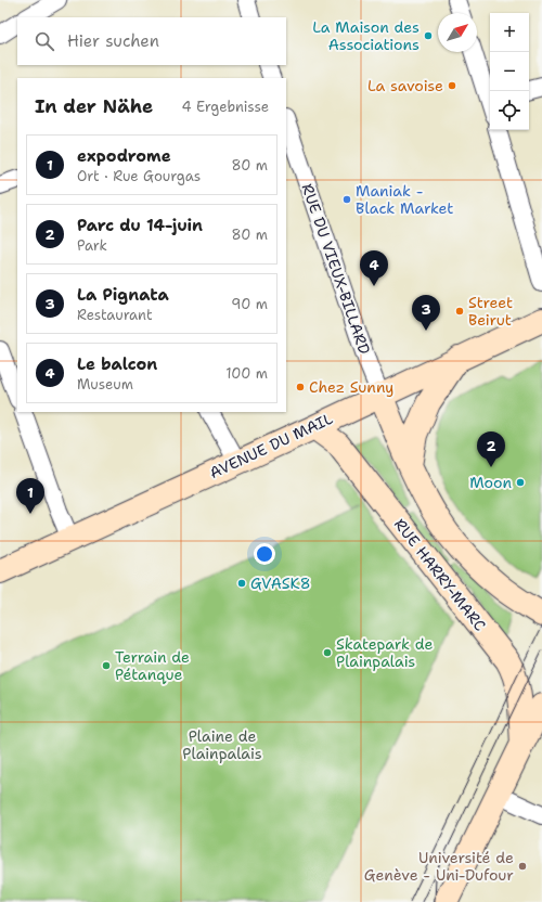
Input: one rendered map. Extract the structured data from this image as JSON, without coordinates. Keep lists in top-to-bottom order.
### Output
{
  "streets": {
    "main road": ["AVENUE DU MAIL", "RUE HARRY-MARC"],
    "street": ["RUE DU VIEUX-BILLARD"]
  },
  "crossings": [
    ["RUE DU VIEUX-BILLARD", "AVENUE DU MAIL"],
    ["AVENUE DU MAIL", "RUE HARRY-MARC"]
  ],
  "parks": ["Plaine de Plainpalais"],
  "places": [
    "La Maison des Associations",
    "La savoise",
    "Maniak - Black Market",
    "Street Beirut",
    "Chez Sunny",
    "Moon",
    "GVASK8",
    "Skatepark de Plainpalais",
    "Terrain de Pétanque",
    "Université de Genève - Uni-Dufour"
  ],
  "north": "top right",
  "page": {
    "map_buttons": ["+", "−"],
    "search": "Hier suchen",
    "heading": ["In der Nähe", "4 Ergebnisse"],
    "list": [
      {
        "mark": "1",
        "name": "expodrome",
        "note": "Ort · Rue Gourgas",
        "value": "80 m"
      },
      {
        "mark": "2",
        "name": "Parc du 14-juin",
        "note": "Park",
        "value": "80 m"
      },
      {
        "mark": "3",
        "name": "La Pignata",
        "note": "Restaurant",
        "value": "90 m"
      },
      {
        "mark": "4",
        "name": "Le balcon",
        "note": "Museum",
        "value": "100 m"
      }
    ],
    "pins": [
      "4",
      "3",
      "2",
      "1"
    ]
  }
}
